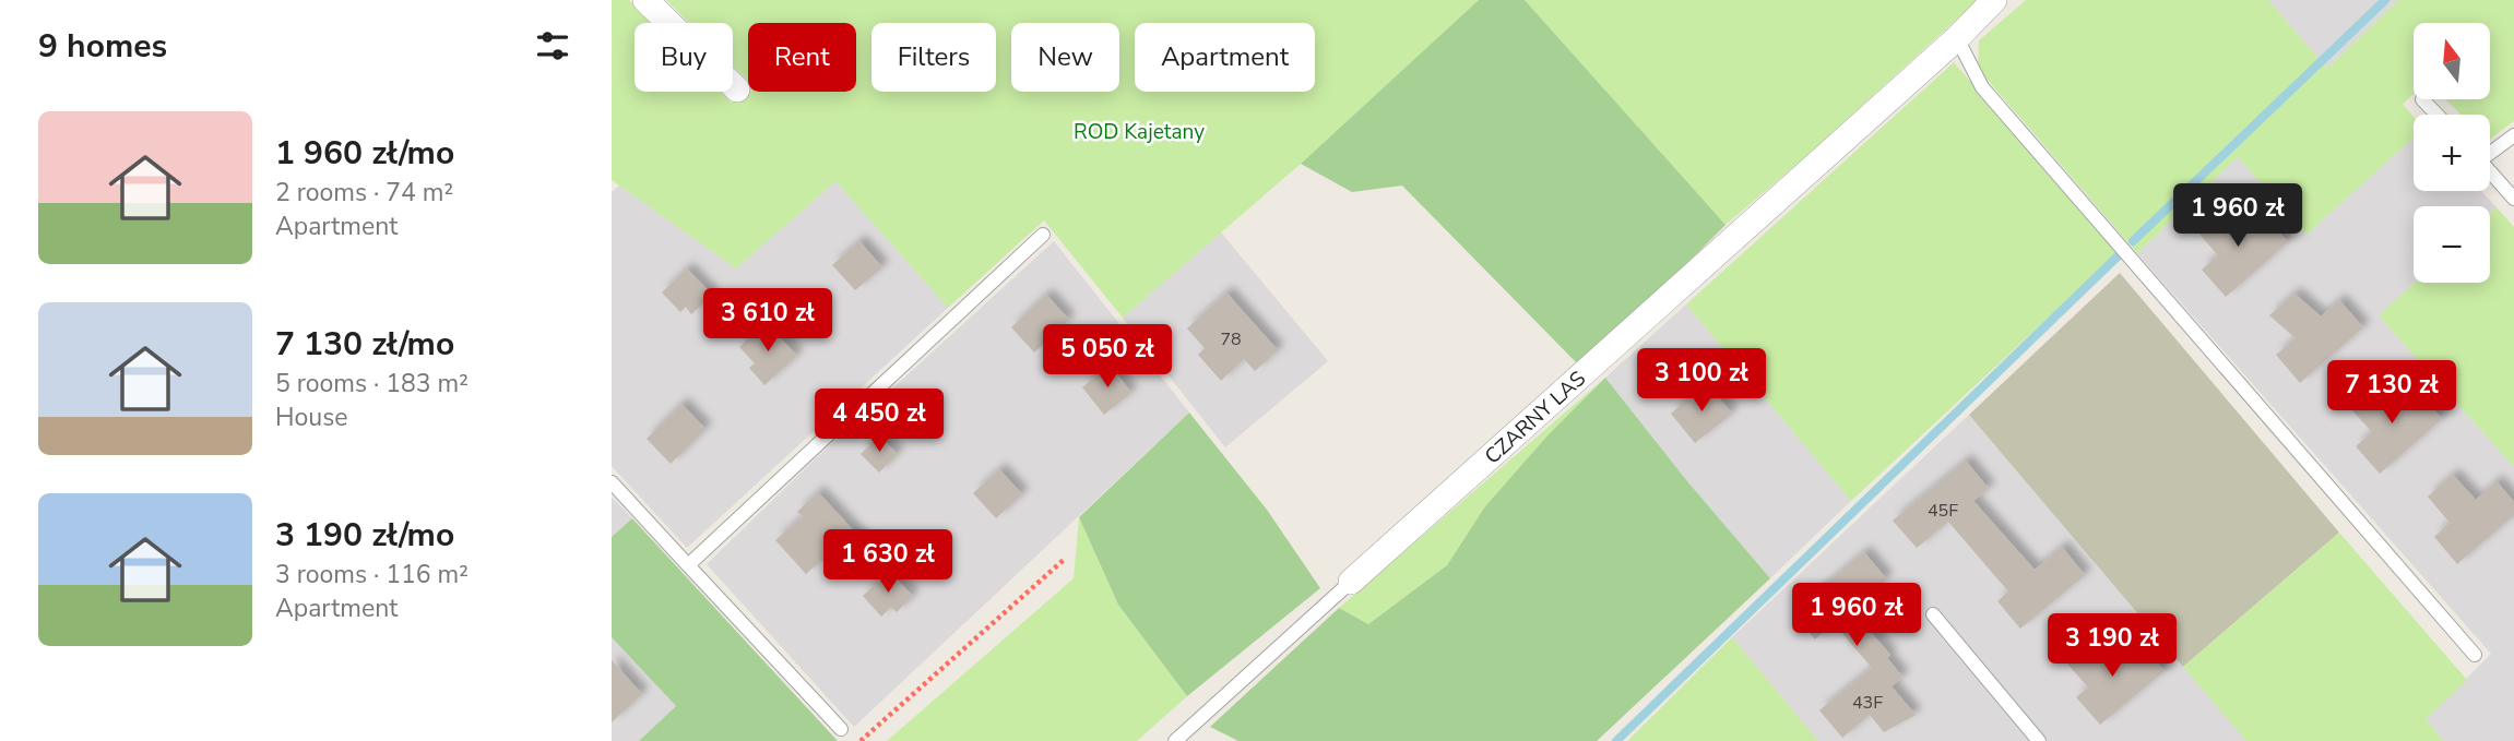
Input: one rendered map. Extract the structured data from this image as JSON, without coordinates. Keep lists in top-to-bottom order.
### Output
{
  "streets": {
    "street": ["CZARNY LAS"]
  },
  "parks": ["ROD Kajetany"],
  "house_numbers": ["78", "45F", "43F"],
  "north": "top",
  "page": {
    "heading": "9 homes",
    "map_buttons": ["+", "−"],
    "chip": [
      "Buy",
      "Rent",
      "Filters",
      "New",
      "Apartment"
    ],
    "list": [
      {
        "name": "1 960 zł/mo",
        "note": "2 rooms · 74 m² · Apartment"
      },
      {
        "name": "7 130 zł/mo",
        "note": "5 rooms · 183 m² · House"
      },
      {
        "name": "3 190 zł/mo",
        "note": "3 rooms · 116 m² · Apartment"
      }
    ],
    "price": [
      "1 960 zł",
      "3 610 zł",
      "5 050 zł",
      "3 100 zł",
      "7 130 zł",
      "4 450 zł",
      "1 630 zł",
      "1 960 zł",
      "3 190 zł"
    ]
  }
}
